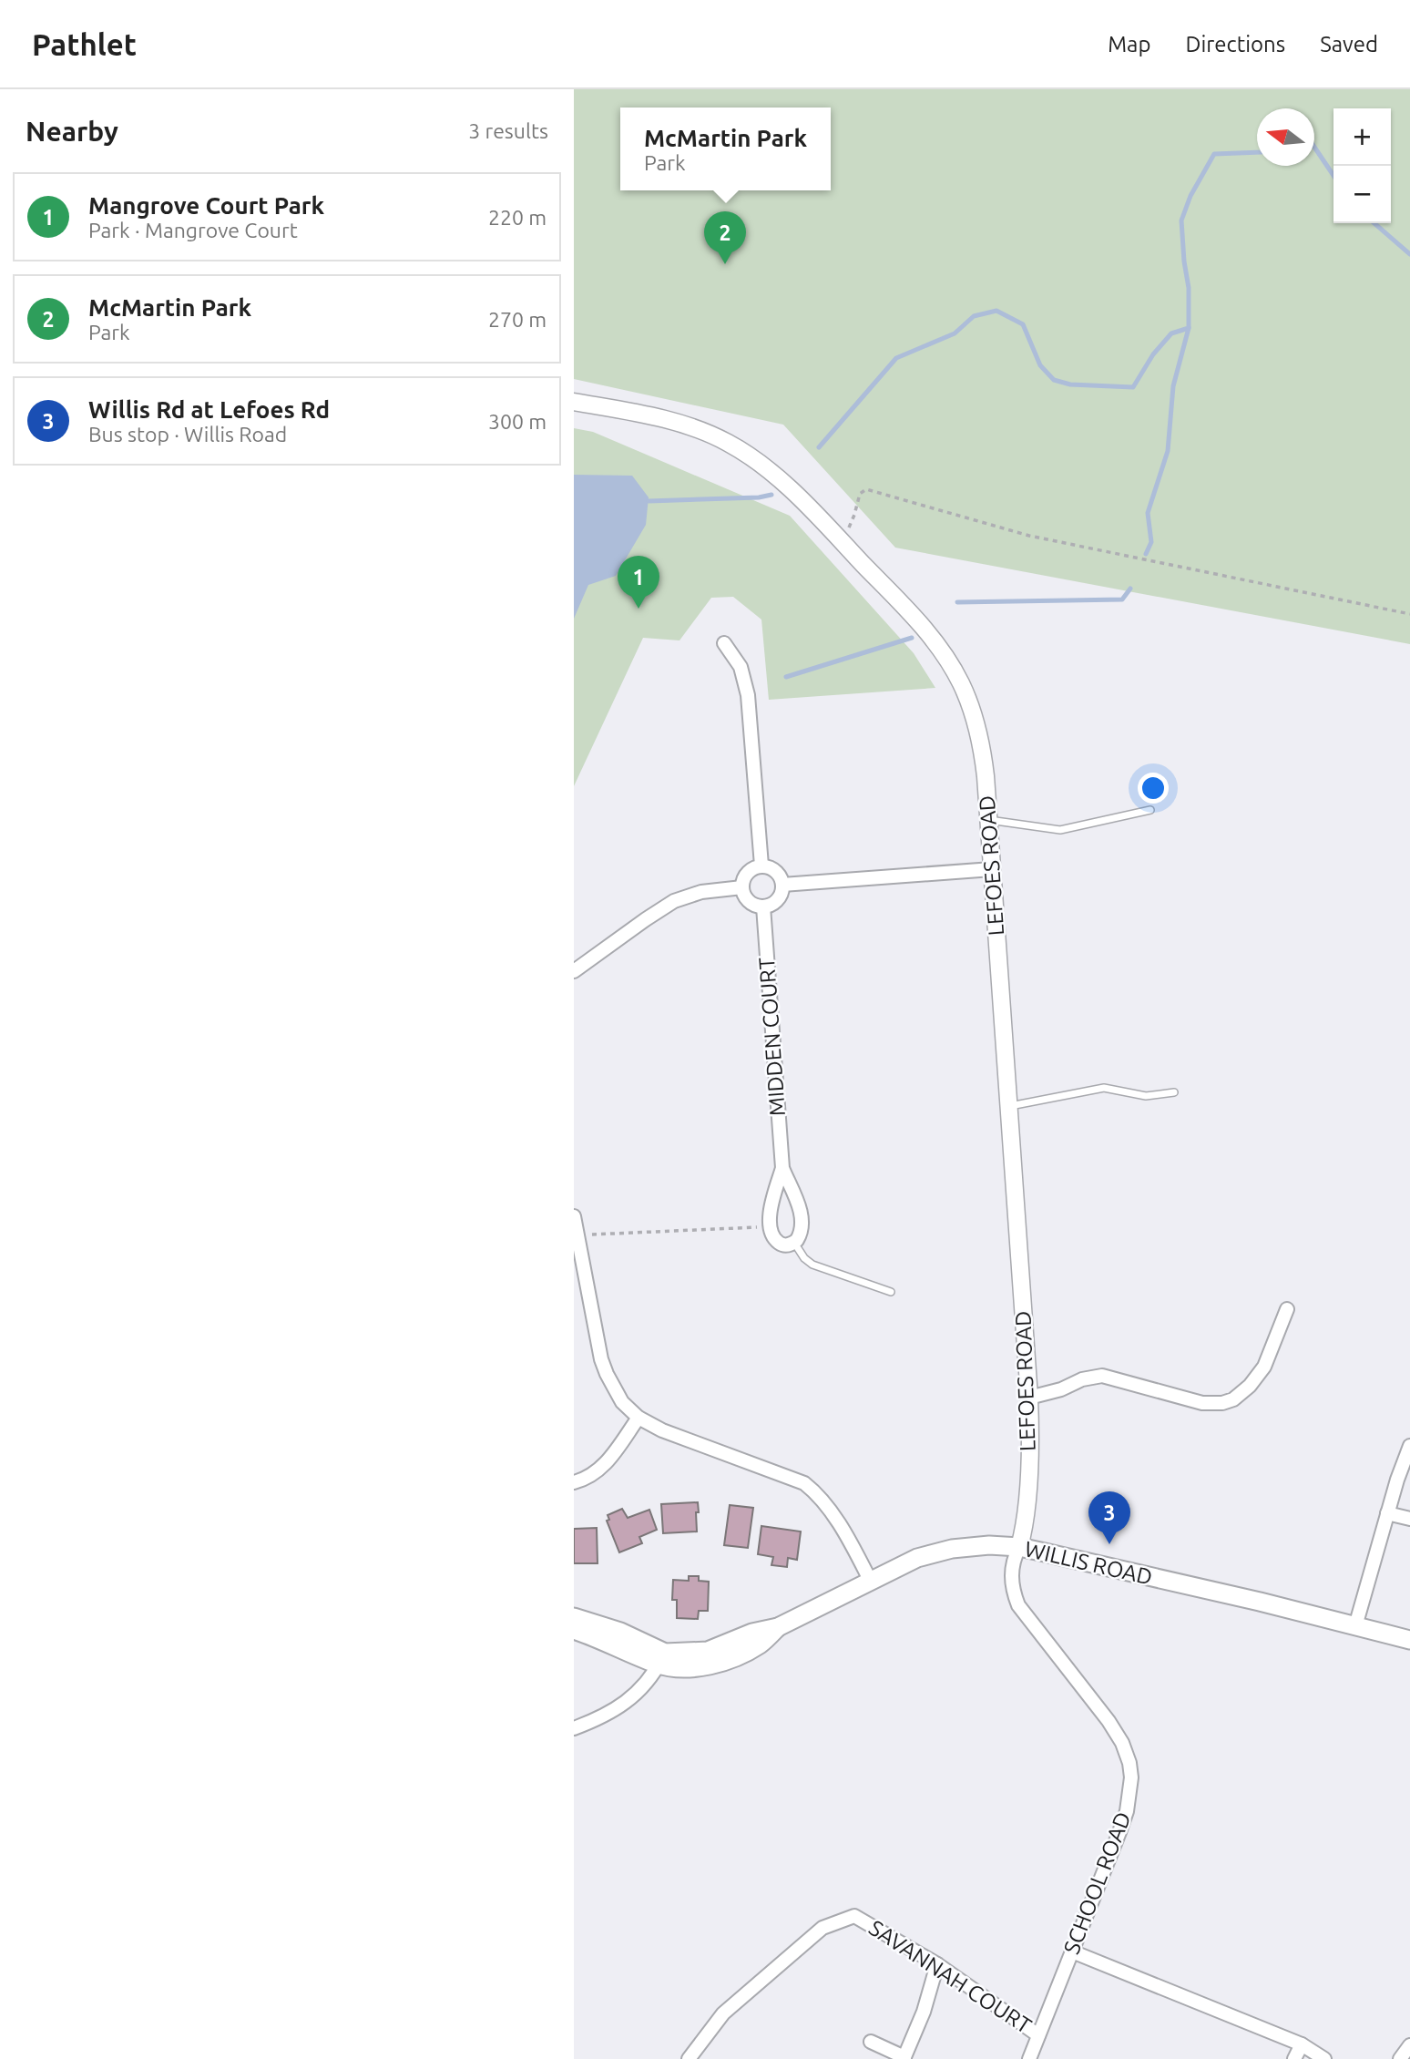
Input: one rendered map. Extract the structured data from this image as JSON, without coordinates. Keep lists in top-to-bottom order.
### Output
{
  "streets": {
    "main road": ["WILLIS ROAD"],
    "street": [
      "LEFOES ROAD",
      "MIDDEN COURT",
      "SCHOOL ROAD",
      "SAVANNAH COURT"
    ]
  },
  "crossings": [
    ["LEFOES ROAD", "WILLIS ROAD"],
    ["LEFOES ROAD", "SCHOOL ROAD"],
    ["WILLIS ROAD", "SCHOOL ROAD"],
    ["SCHOOL ROAD", "SAVANNAH COURT"]
  ],
  "north": "left",
  "page": {
    "header": "Pathlet",
    "nav": ["Map", "Directions", "Saved"],
    "heading": ["Nearby", "3 results"],
    "popup": ["McMartin Park", "Park"],
    "map_buttons": ["+", "−"],
    "list": [
      {
        "mark": "1",
        "name": "Mangrove Court Park",
        "note": "Park · Mangrove Court",
        "value": "220 m"
      },
      {
        "mark": "2",
        "name": "McMartin Park",
        "note": "Park",
        "value": "270 m"
      },
      {
        "mark": "3",
        "name": "Willis Rd at Lefoes Rd",
        "note": "Bus stop · Willis Road",
        "value": "300 m"
      }
    ],
    "pins": ["2", "1", "3"]
  }
}
